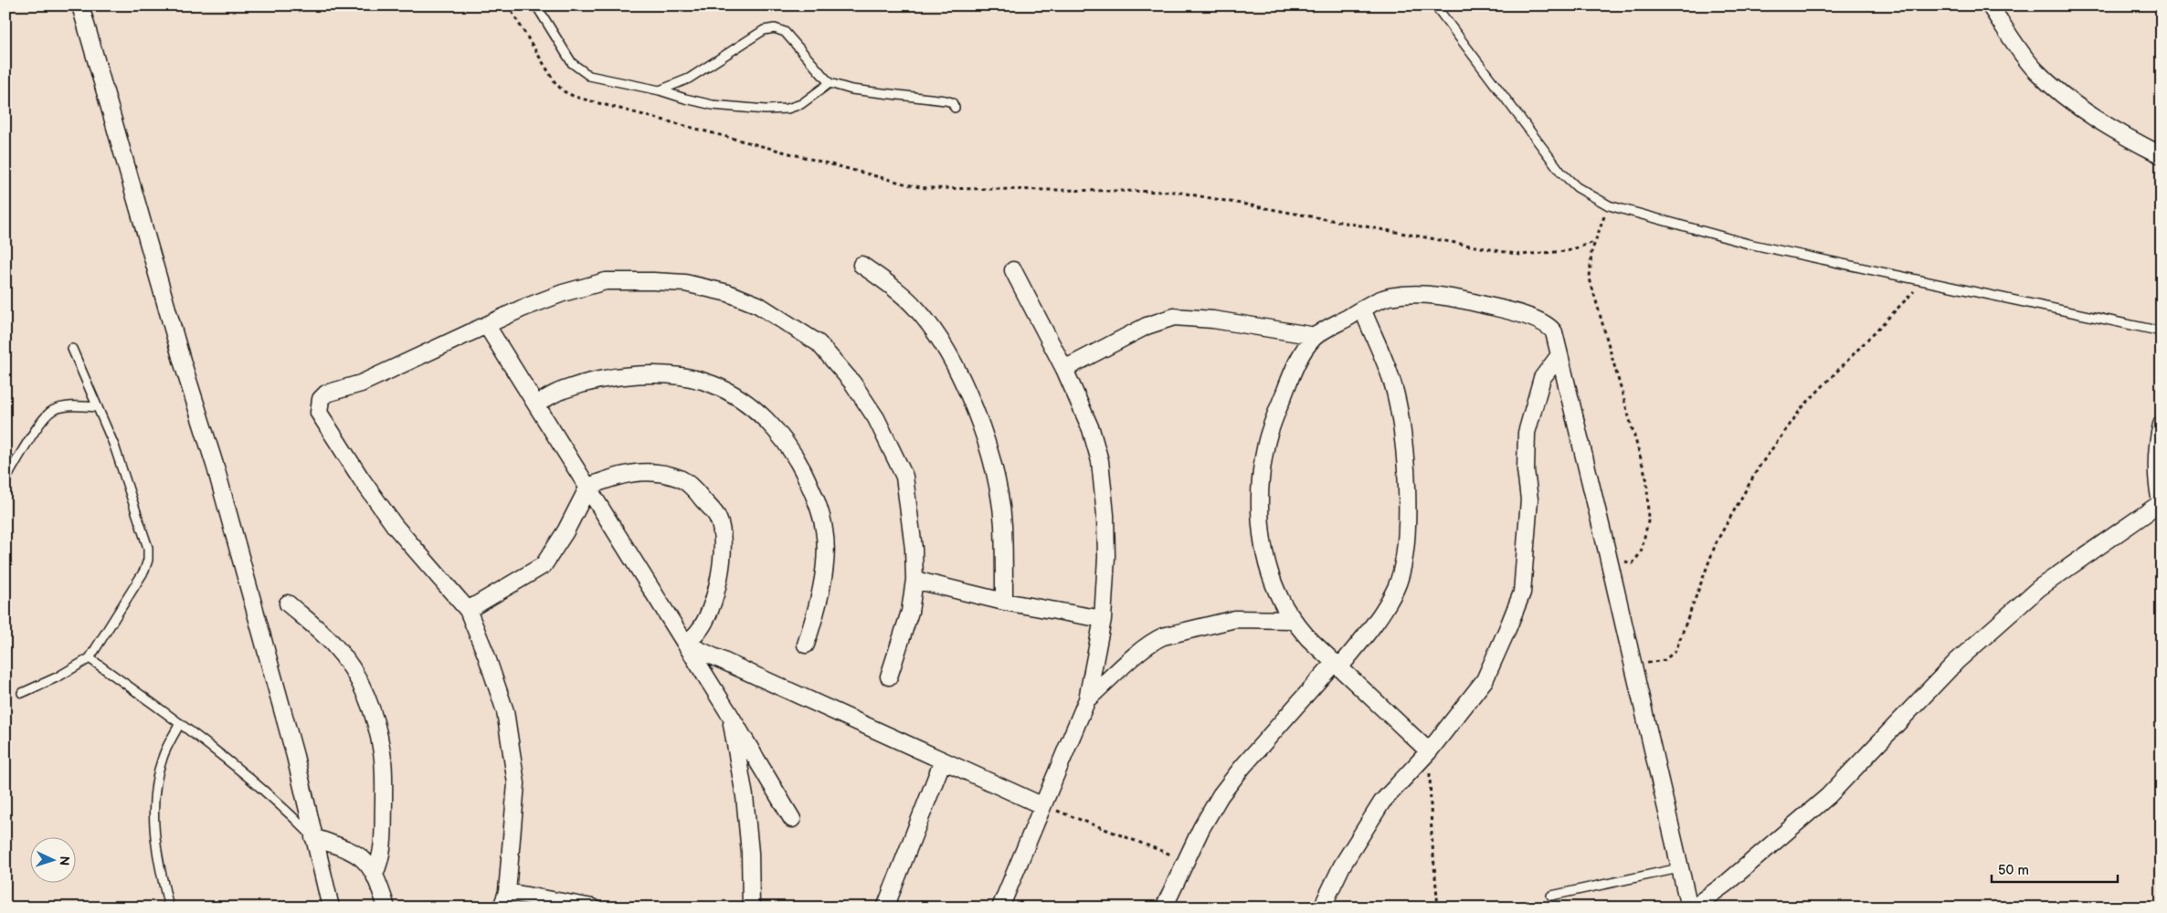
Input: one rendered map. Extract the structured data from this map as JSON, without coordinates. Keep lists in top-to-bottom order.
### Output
{
  "scale_bar": "50 m",
  "north": "right"
}
